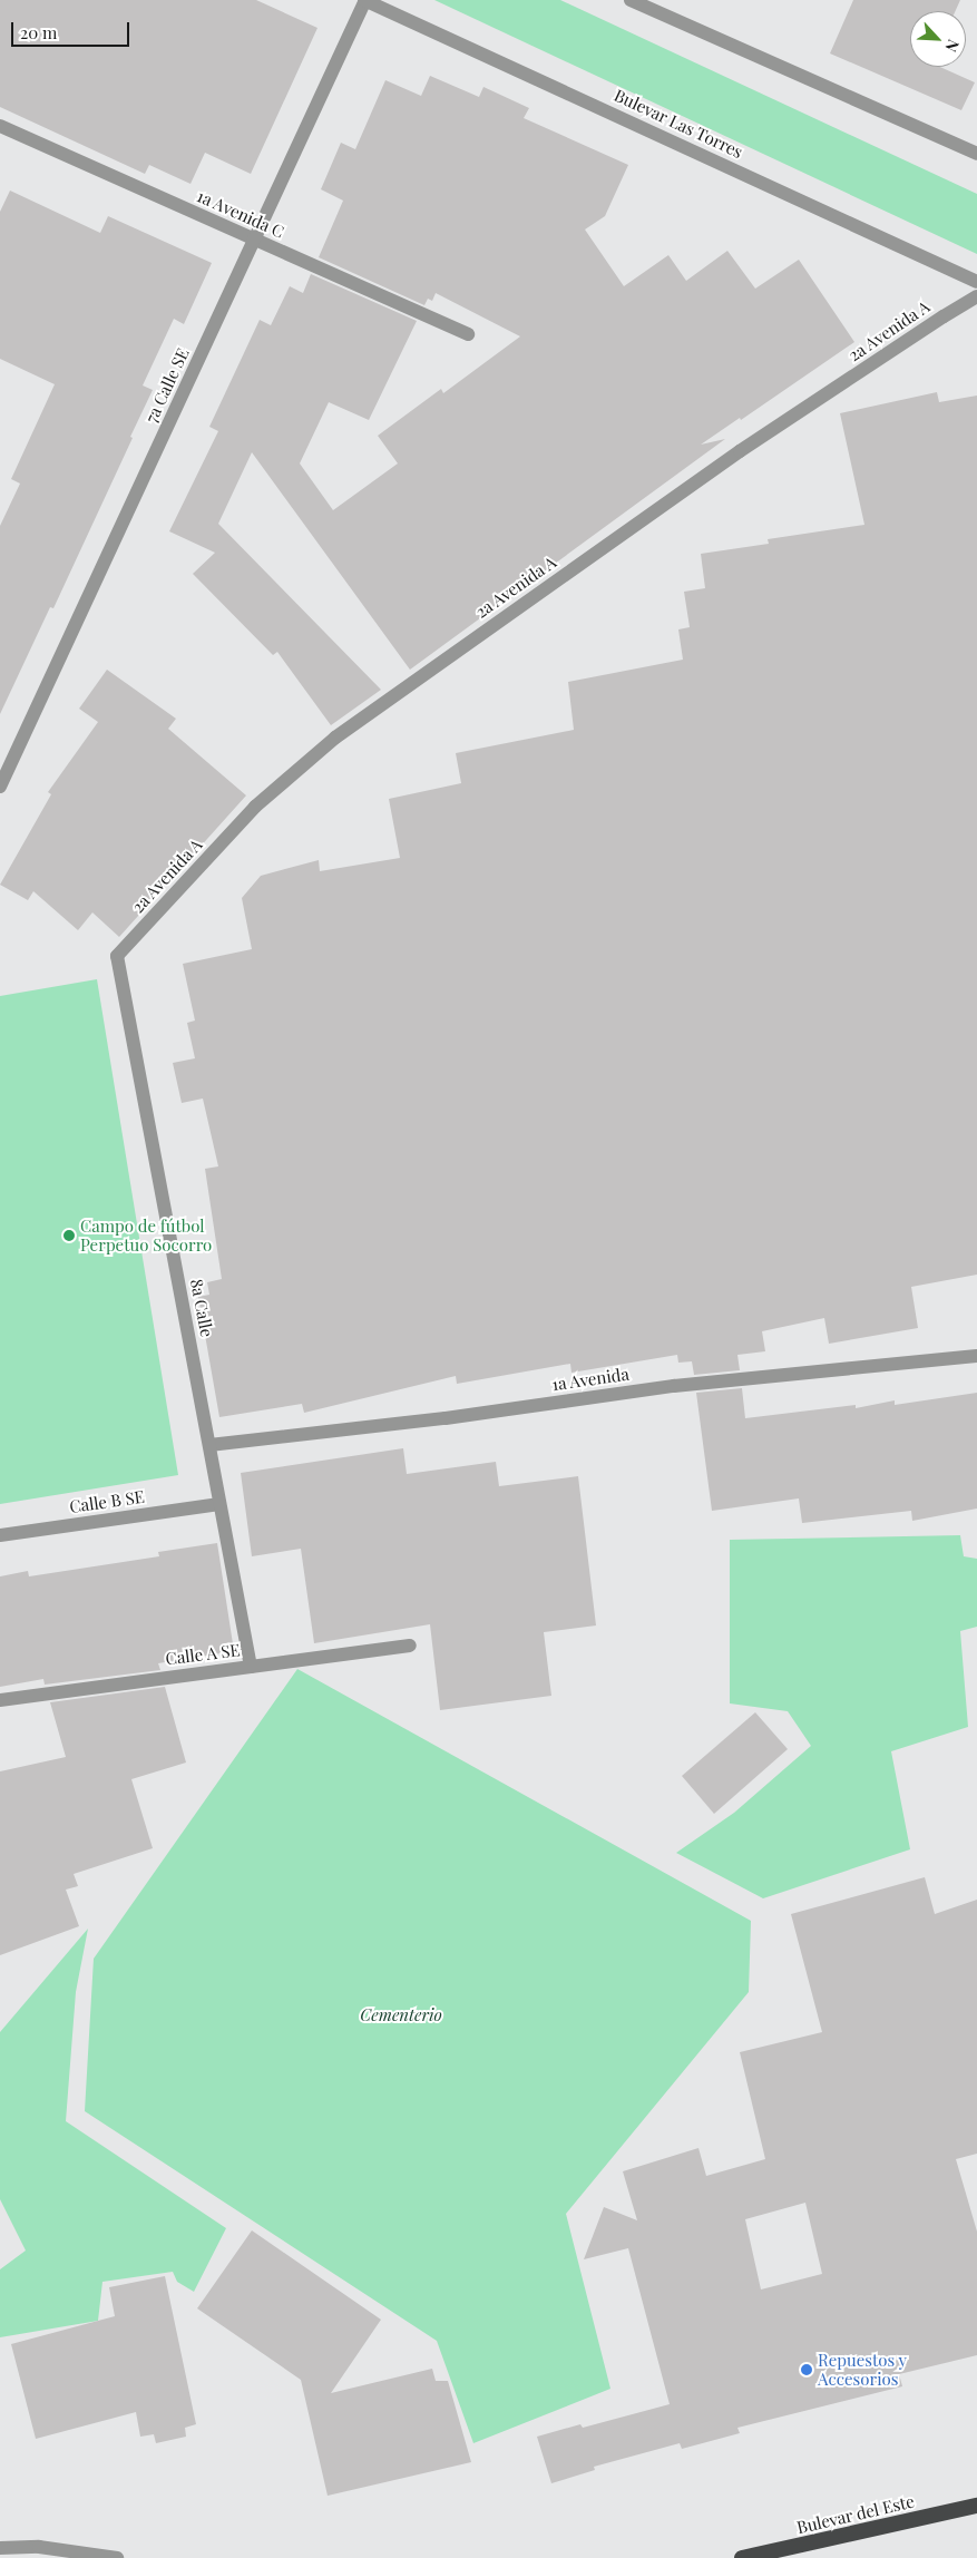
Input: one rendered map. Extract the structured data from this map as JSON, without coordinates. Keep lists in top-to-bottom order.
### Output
{
  "streets": {
    "highway": ["Bulevar del Este"],
    "street": [
      "Bulevar Las Torres",
      "1a Avenida C",
      "2a Avenida A",
      "7a Calle SE",
      "8a Calle",
      "1a Avenida",
      "Calle B SE",
      "Calle A SE"
    ]
  },
  "crossings": [
    ["Bulevar Las Torres", "7a Calle SE"],
    ["1a Avenida C", "7a Calle SE"],
    ["2a Avenida A", "8a Calle"],
    ["8a Calle", "1a Avenida"],
    ["8a Calle", "Calle B SE"],
    ["8a Calle", "Calle A SE"]
  ],
  "parks": ["Cementerio"],
  "places": ["Campo de fútbol Perpetuo Socorro", "Repuestos y Accesorios"],
  "scale_bar": "20 m",
  "north": "bottom right"
}
